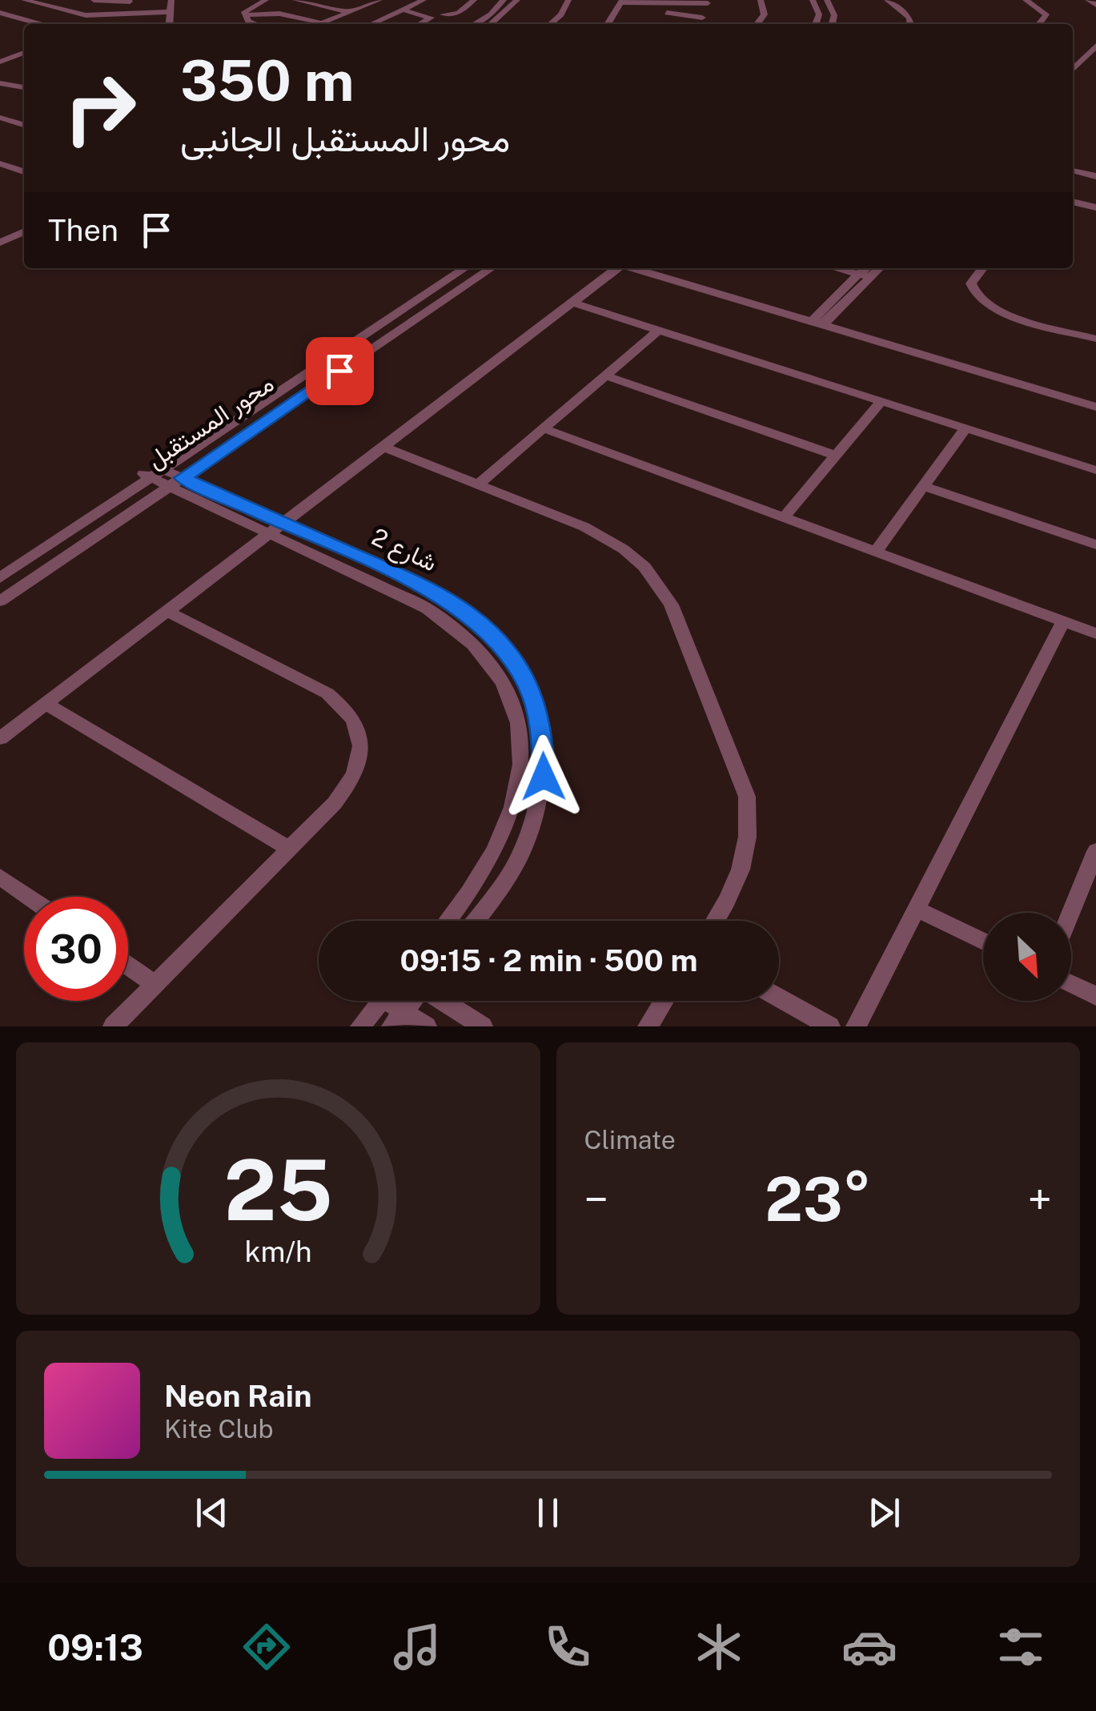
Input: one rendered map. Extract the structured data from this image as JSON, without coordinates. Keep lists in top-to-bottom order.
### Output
{
  "streets": {
    "street": ["محور المستقبل", "شارع 2"]
  },
  "crossings": [
    ["محور المستقبل", "شارع 2"]
  ],
  "north": "bottom right",
  "page": {
    "turn": ["350 m", "محور المستقبل الجانبى"],
    "then": "Then",
    "limit": "30",
    "trip": "09:15 · 2 min · 500 m",
    "tile": "Climate",
    "heat": ["−", "23°", "+"],
    "song": ["Neon Rain", "Kite Club"],
    "tabs": "09:13",
    "gauge": ["25", "km/h"]
  }
}
